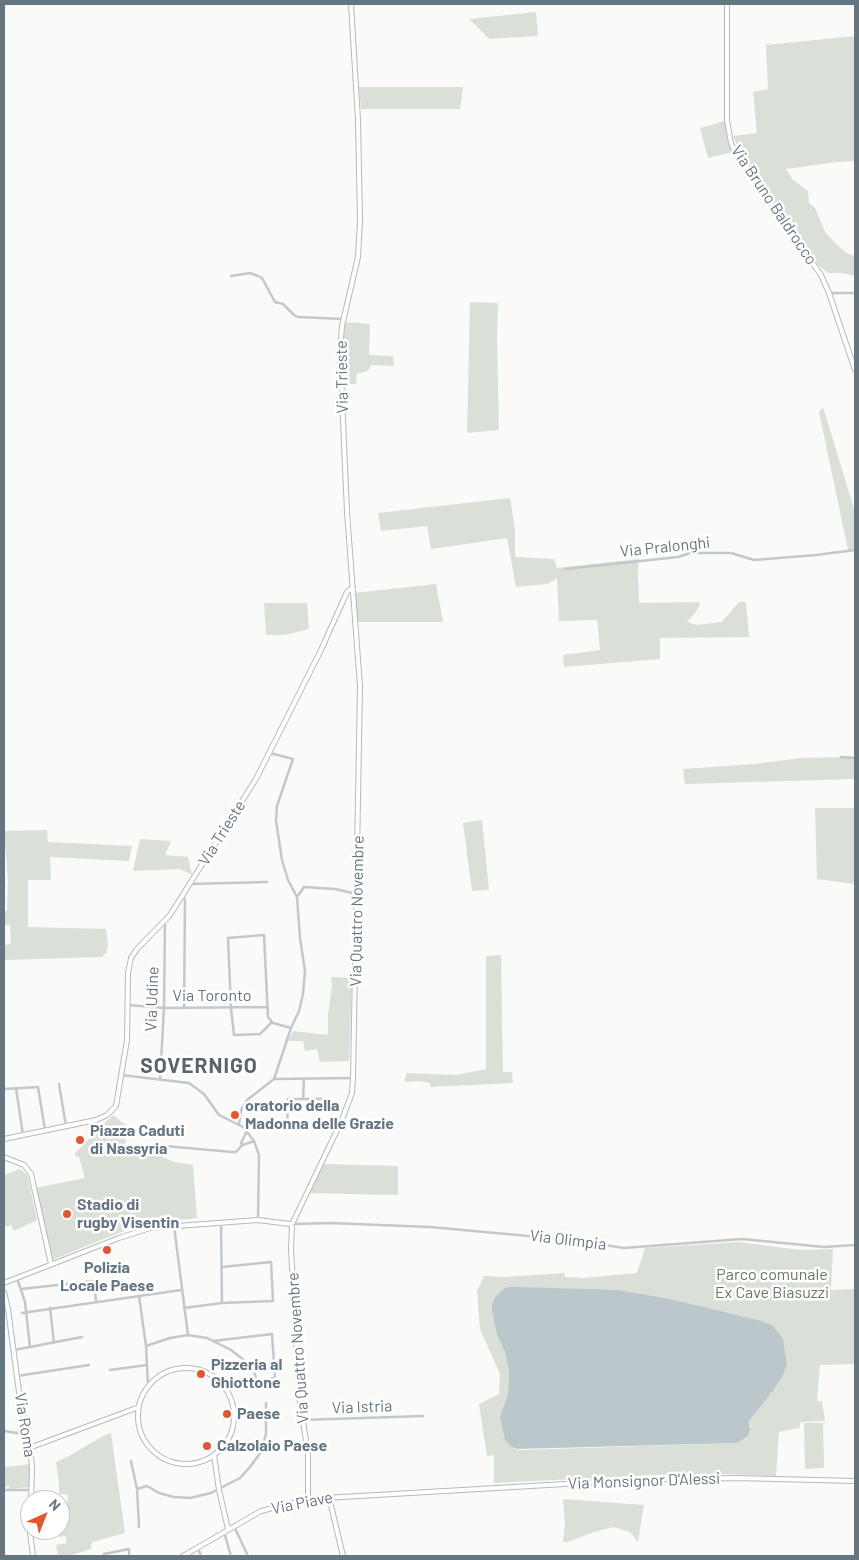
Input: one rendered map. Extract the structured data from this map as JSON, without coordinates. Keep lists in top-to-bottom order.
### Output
{
  "streets": {
    "main road": [
      "Via Bruno Baldrocco",
      "Via Trieste",
      "Via Quattro Novembre",
      "Via Olimpia",
      "Via Roma",
      "Via Monsignor D'Alessi",
      "Via Piave"
    ],
    "street": [
      "Via Pralonghi",
      "Via Toronto",
      "Via Udine",
      "Via Istria"
    ]
  },
  "crossings": [
    ["Via Trieste", "Via Quattro Novembre"],
    ["Via Trieste", "Via Toronto"],
    ["Via Trieste", "Via Udine"],
    ["Via Quattro Novembre", "Via Olimpia"],
    ["Via Quattro Novembre", "Via Istria"],
    ["Via Quattro Novembre", "Via Piave"],
    ["Via Toronto", "Via Udine"],
    ["Via Monsignor D'Alessi", "Via Piave"]
  ],
  "districts": ["SOVERNIGO"],
  "parks": ["Parco comunale Ex Cave Biasuzzi"],
  "places": [
    "oratorio della Madonna delle Grazie",
    "Piazza Caduti di Nassyria",
    "Stadio di rugby Visentin",
    "Polizia Locale Paese",
    "Pizzeria al Ghiottone",
    "Paese",
    "Calzolaio Paese"
  ],
  "north": "top right"
}
